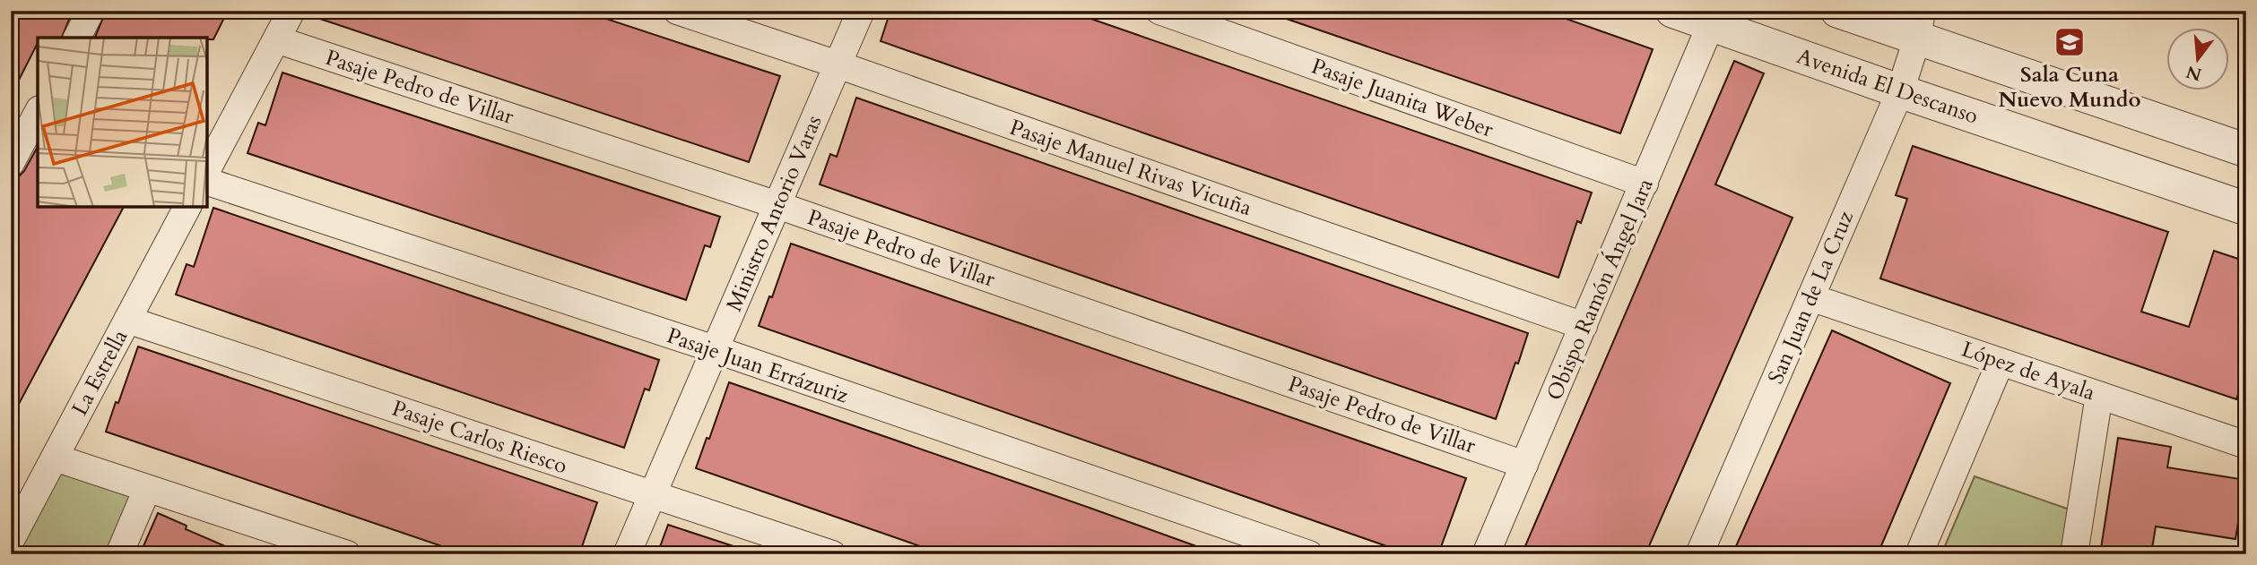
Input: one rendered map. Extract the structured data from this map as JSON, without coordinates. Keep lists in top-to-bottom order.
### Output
{
  "streets": {
    "street": [
      "Avenida El Descanso",
      "Pasaje Pedro de Villar",
      "Pasaje Juanita Weber",
      "Pasaje Manuel Rivas Vicuña",
      "Ministro Antorio Varas",
      "Obispo Ramón Ángel Jara",
      "San Juan de La Cruz",
      "Pasaje Juan Errázuriz",
      "López de Ayala",
      "La Estrella",
      "Pasaje Carlos Riesco"
    ]
  },
  "crossings": [
    ["Avenida El Descanso", "Obispo Ramón Ángel Jara"],
    ["Avenida El Descanso", "San Juan de La Cruz"],
    ["Pasaje Pedro de Villar", "Ministro Antorio Varas"],
    ["Pasaje Pedro de Villar", "Obispo Ramón Ángel Jara"],
    ["Pasaje Juanita Weber", "Obispo Ramón Ángel Jara"],
    ["Pasaje Manuel Rivas Vicuña", "Ministro Antorio Varas"],
    ["Pasaje Manuel Rivas Vicuña", "Obispo Ramón Ángel Jara"],
    ["Ministro Antorio Varas", "Pasaje Juan Errázuriz"],
    ["Ministro Antorio Varas", "Pasaje Carlos Riesco"],
    ["San Juan de La Cruz", "López de Ayala"],
    ["La Estrella", "Pasaje Carlos Riesco"]
  ],
  "places": {
    "school or university": ["Sala Cuna Nuevo Mundo"]
  },
  "north": "bottom"
}
